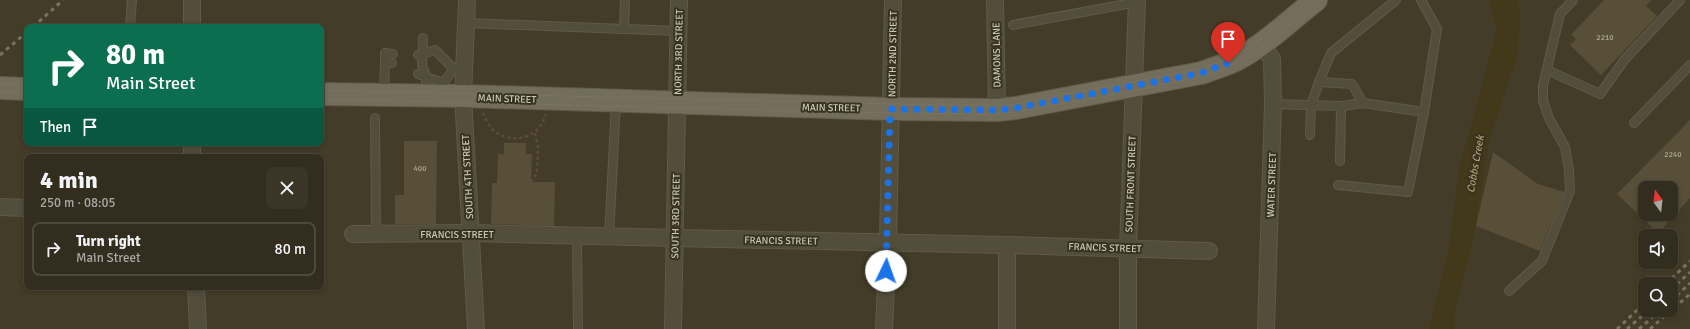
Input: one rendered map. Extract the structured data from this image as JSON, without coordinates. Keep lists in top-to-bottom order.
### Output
{
  "streets": {
    "main road": ["MAIN STREET"],
    "street": [
      "NORTH 3RD STREET",
      "NORTH 2ND STREET",
      "DAMONS LANE",
      "SOUTH 4TH STREET",
      "SOUTH FRONT STREET",
      "WATER STREET",
      "SOUTH 3RD STREET",
      "FRANCIS STREET"
    ]
  },
  "crossings": [
    ["NORTH 3RD STREET", "MAIN STREET"],
    ["NORTH 3RD STREET", "SOUTH 3RD STREET"],
    ["NORTH 2ND STREET", "MAIN STREET"],
    ["NORTH 2ND STREET", "FRANCIS STREET"],
    ["DAMONS LANE", "MAIN STREET"],
    ["MAIN STREET", "SOUTH 4TH STREET"],
    ["MAIN STREET", "SOUTH FRONT STREET"],
    ["MAIN STREET", "WATER STREET"],
    ["MAIN STREET", "SOUTH 3RD STREET"],
    ["SOUTH 4TH STREET", "FRANCIS STREET"],
    ["SOUTH FRONT STREET", "FRANCIS STREET"],
    ["SOUTH 3RD STREET", "FRANCIS STREET"]
  ],
  "water": ["Cobbs Creek"],
  "house_numbers": ["2210", "2240", "400"],
  "north": "top",
  "page": {
    "turn": ["80 m", "Main Street"],
    "then": "Then",
    "heading": ["4 min", "250 m · 08:05"],
    "list": [
      {
        "name": "Turn right",
        "note": "Main Street",
        "value": "80 m"
      }
    ]
  }
}
